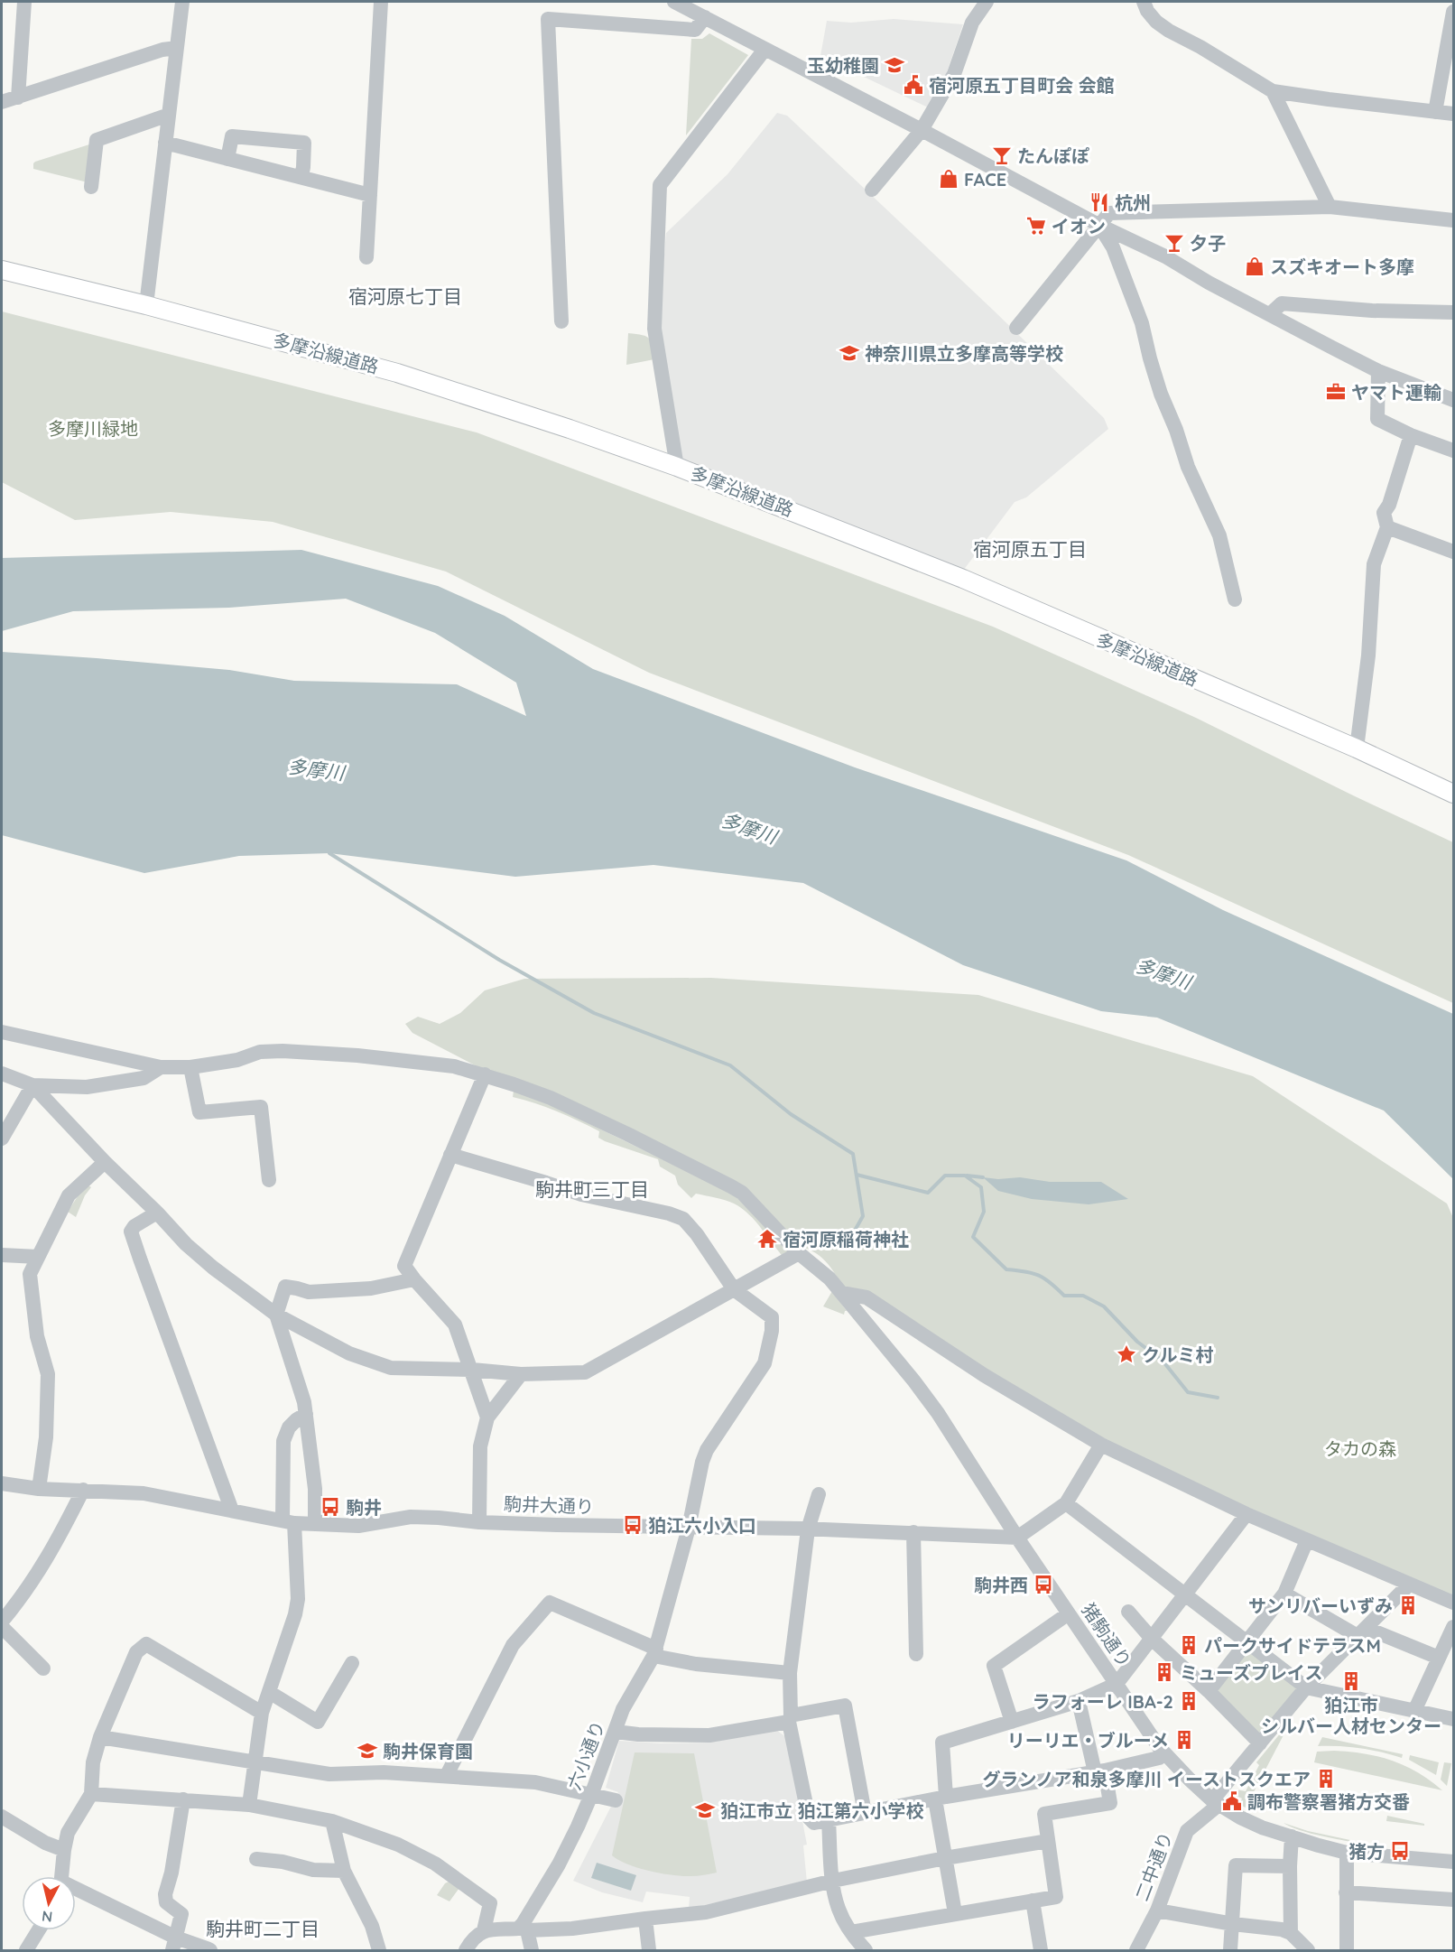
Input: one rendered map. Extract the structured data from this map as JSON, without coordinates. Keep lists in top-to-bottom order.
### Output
{
  "streets": {
    "main road": ["多摩沿線道路"],
    "street": [
      "駒井大通り",
      "猪駒通り",
      "六小通り",
      "二中通り"
    ]
  },
  "crossings": [
    ["駒井大通り", "猪駒通り"],
    ["駒井大通り", "六小通り"],
    ["猪駒通り", "二中通り"]
  ],
  "districts": [
    "宿河原七丁目",
    "宿河原五丁目",
    "駒井町三丁目",
    "駒井町二丁目"
  ],
  "water": ["多摩川"],
  "parks": ["多摩川緑地", "タカの森"],
  "places": {
    "school or university": [
      "玉幼稚園",
      "神奈川県立多摩高等学校",
      "駒井保育園",
      "狛江市立 狛江第六小学校"
    ],
    "public building": ["宿河原五丁目町会 会館", "調布警察署猪方交番"],
    "bar": ["たんぽぽ", "夕子"],
    "shop": ["FACE", "スズキオート多摩"],
    "restaurant": ["杭州"],
    "supermarket": ["イオン"],
    "office": ["ヤマト運輸"],
    "temple": ["宿河原稲荷神社"],
    "place": ["クルミ村"],
    "bus stop": [
      "駒井",
      "狛江六小入口",
      "駒井西",
      "猪方"
    ],
    "building": [
      "サンリバーいずみ",
      "パークサイドテラスM",
      "ミューズプレイス",
      "狛江市 シルバー人材センター",
      "ラフォーレ IBA-2",
      "リーリエ・ブルーメ",
      "グランノア和泉多摩川 イーストスクエア"
    ]
  },
  "north": "bottom"
}
